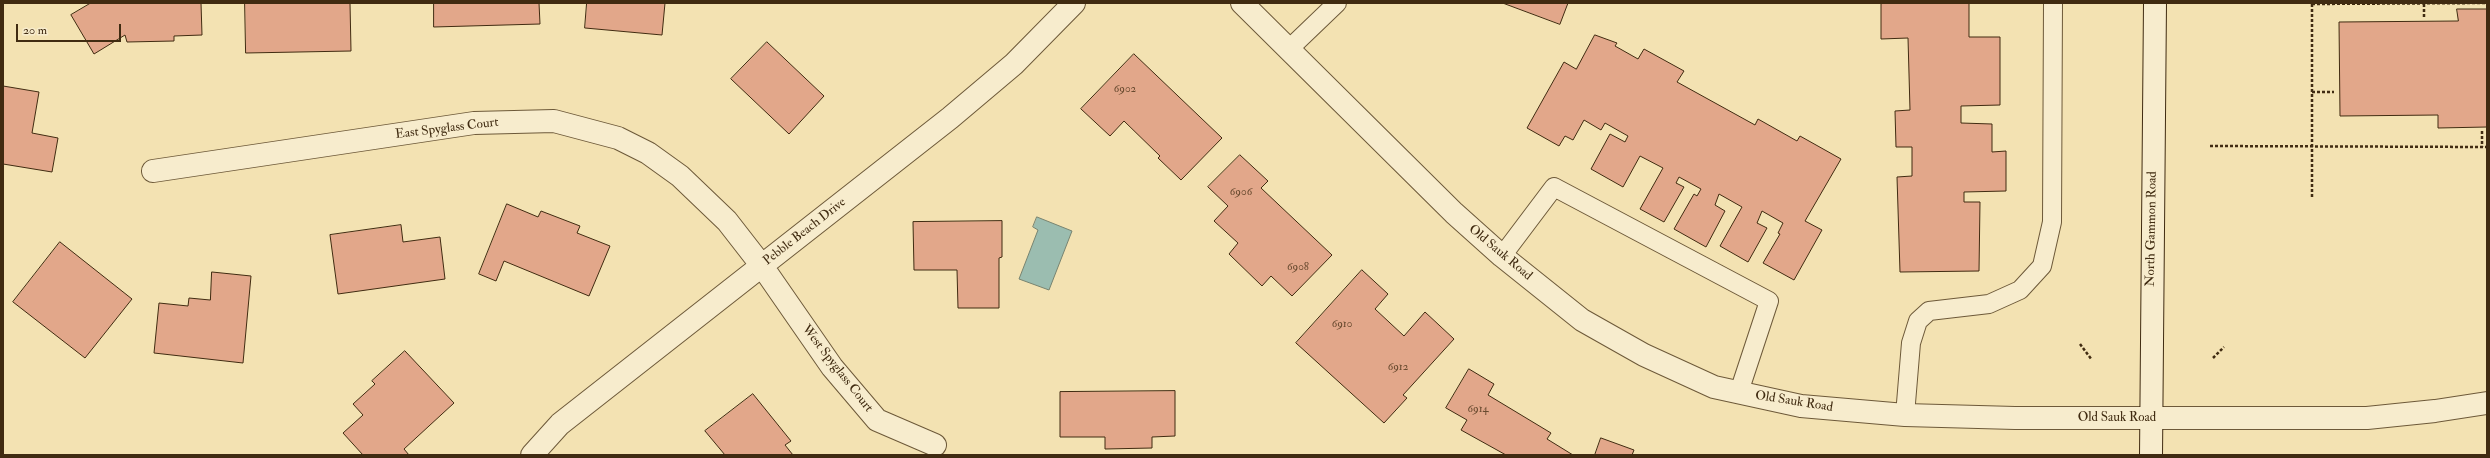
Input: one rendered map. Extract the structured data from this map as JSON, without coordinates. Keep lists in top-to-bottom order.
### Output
{
  "streets": {
    "street": [
      "East Spyglass Court",
      "North Gammon Road",
      "Pebble Beach Drive",
      "Old Sauk Road",
      "West Spyglass Court"
    ]
  },
  "crossings": [
    ["East Spyglass Court", "Pebble Beach Drive"],
    ["East Spyglass Court", "West Spyglass Court"],
    ["North Gammon Road", "Old Sauk Road"],
    ["Pebble Beach Drive", "West Spyglass Court"]
  ],
  "house_numbers": [
    "6902",
    "6906",
    "6908",
    "6910",
    "6912",
    "6914"
  ],
  "scale_bar": "20 m"
}
